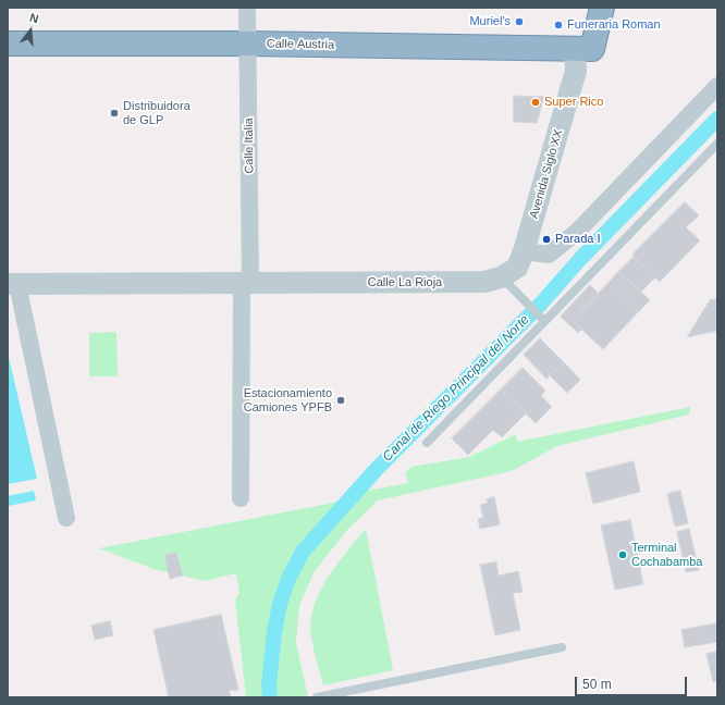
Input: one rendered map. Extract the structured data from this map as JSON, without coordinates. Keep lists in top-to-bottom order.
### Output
{
  "streets": {
    "highway": ["Calle Austria", "Avenida Siglo XX"],
    "street": ["Calle Italia", "Calle La Rioja"]
  },
  "crossings": [
    ["Calle Austria", "Calle Italia"],
    ["Calle Austria", "Avenida Siglo XX"],
    ["Calle Italia", "Calle La Rioja"],
    ["Avenida Siglo XX", "Calle La Rioja"]
  ],
  "water": ["Canal de Riego Principal del Norte"],
  "places": [
    "Muriel's",
    "Funeraria Roman",
    "Super Rico",
    "Distribuidora de GLP",
    "Parada I",
    "Estacionamiento Camiones YPFB",
    "Terminal Cochabamba"
  ],
  "scale_bar": "50 m",
  "north": "top"
}
